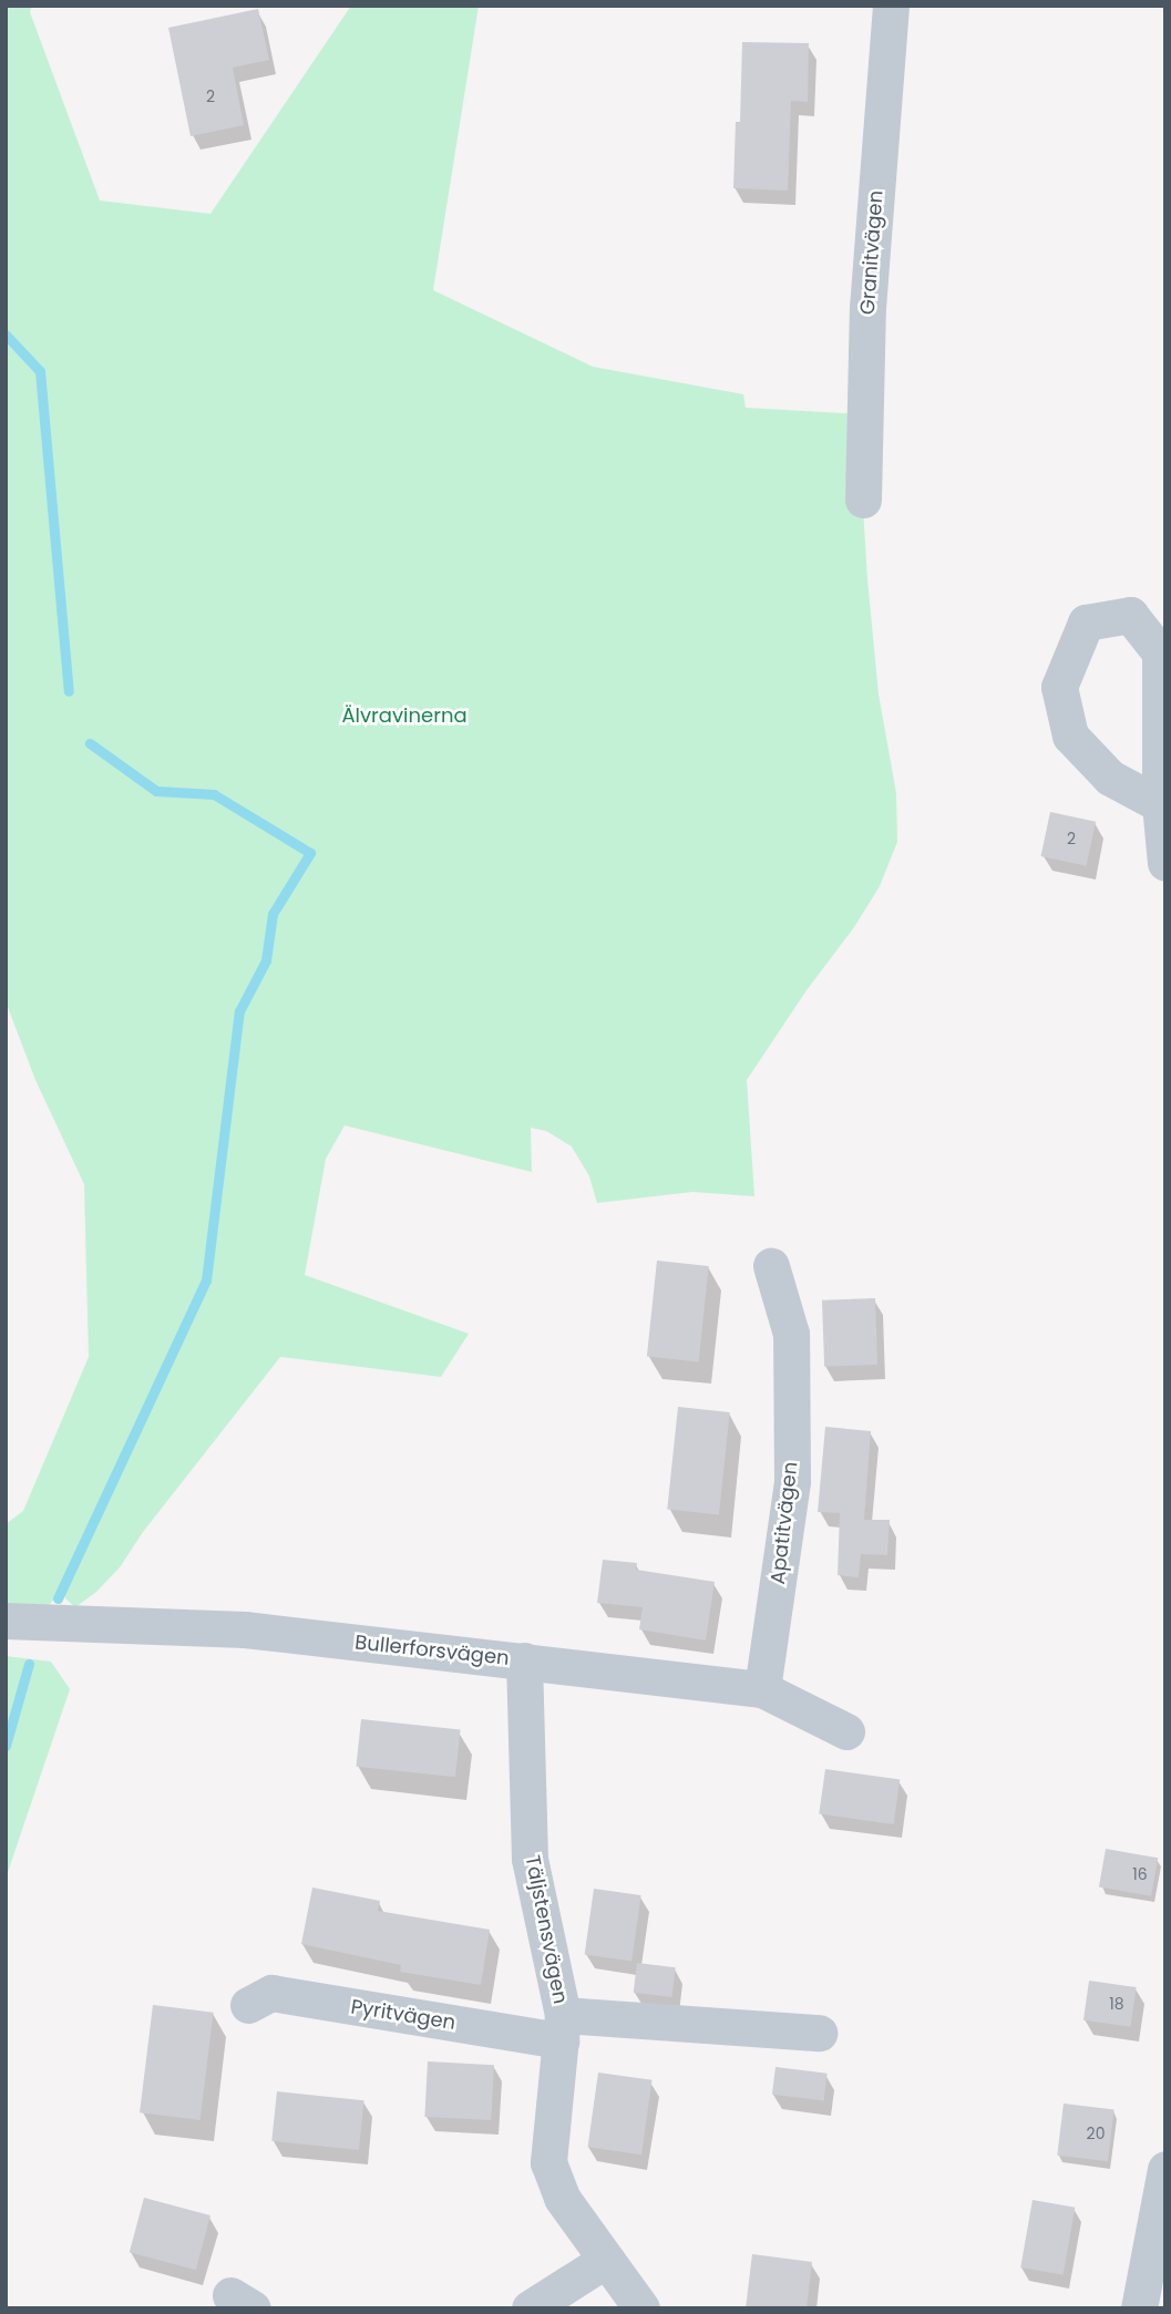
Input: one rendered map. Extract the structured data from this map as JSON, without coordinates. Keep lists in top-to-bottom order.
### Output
{
  "streets": {
    "street": [
      "Granitvägen",
      "Apatitvägen",
      "Bullerforsvägen",
      "Täljstensvägen",
      "Pyritvägen"
    ]
  },
  "crossings": [
    ["Apatitvägen", "Bullerforsvägen"],
    ["Bullerforsvägen", "Täljstensvägen"],
    ["Täljstensvägen", "Pyritvägen"]
  ],
  "parks": ["Älvravinerna"],
  "house_numbers": [
    "2",
    "2",
    "16",
    "18",
    "20"
  ]
}
